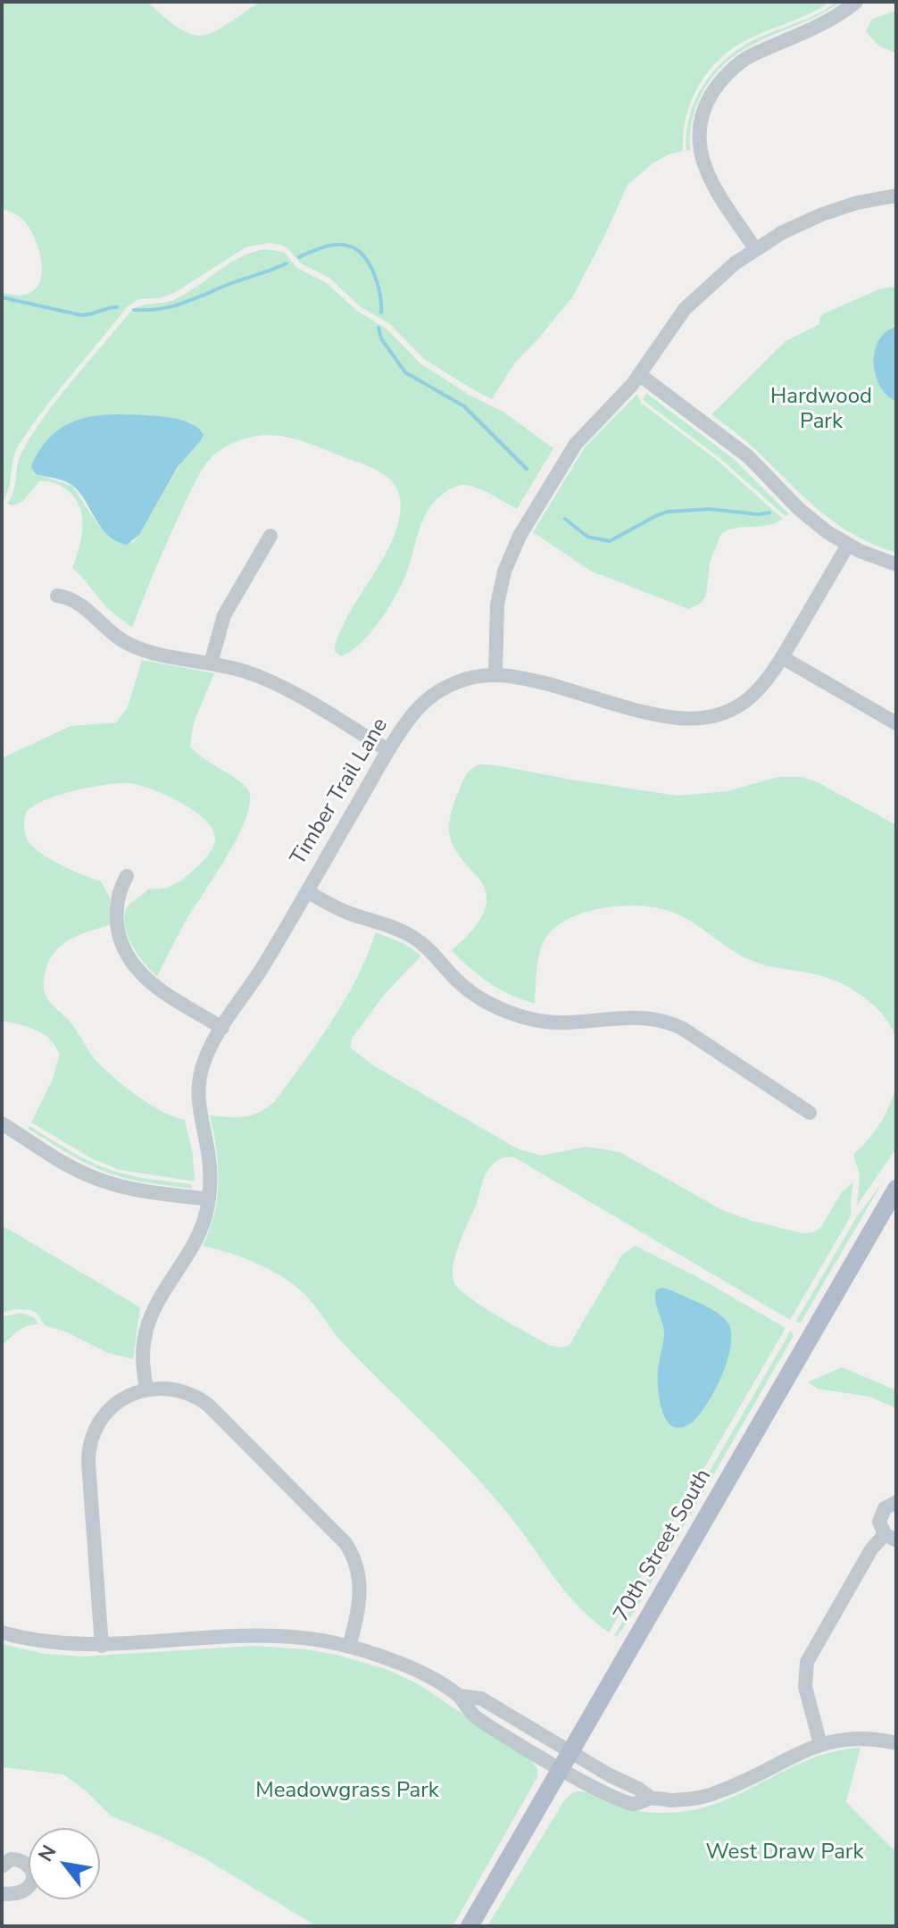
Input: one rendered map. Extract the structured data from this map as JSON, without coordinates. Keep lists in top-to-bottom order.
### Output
{
  "streets": {
    "main road": ["70th Street South"],
    "street": ["Timber Trail Lane"]
  },
  "parks": ["Hardwood Park", "Meadowgrass Park", "West Draw Park"],
  "north": "top left"
}
